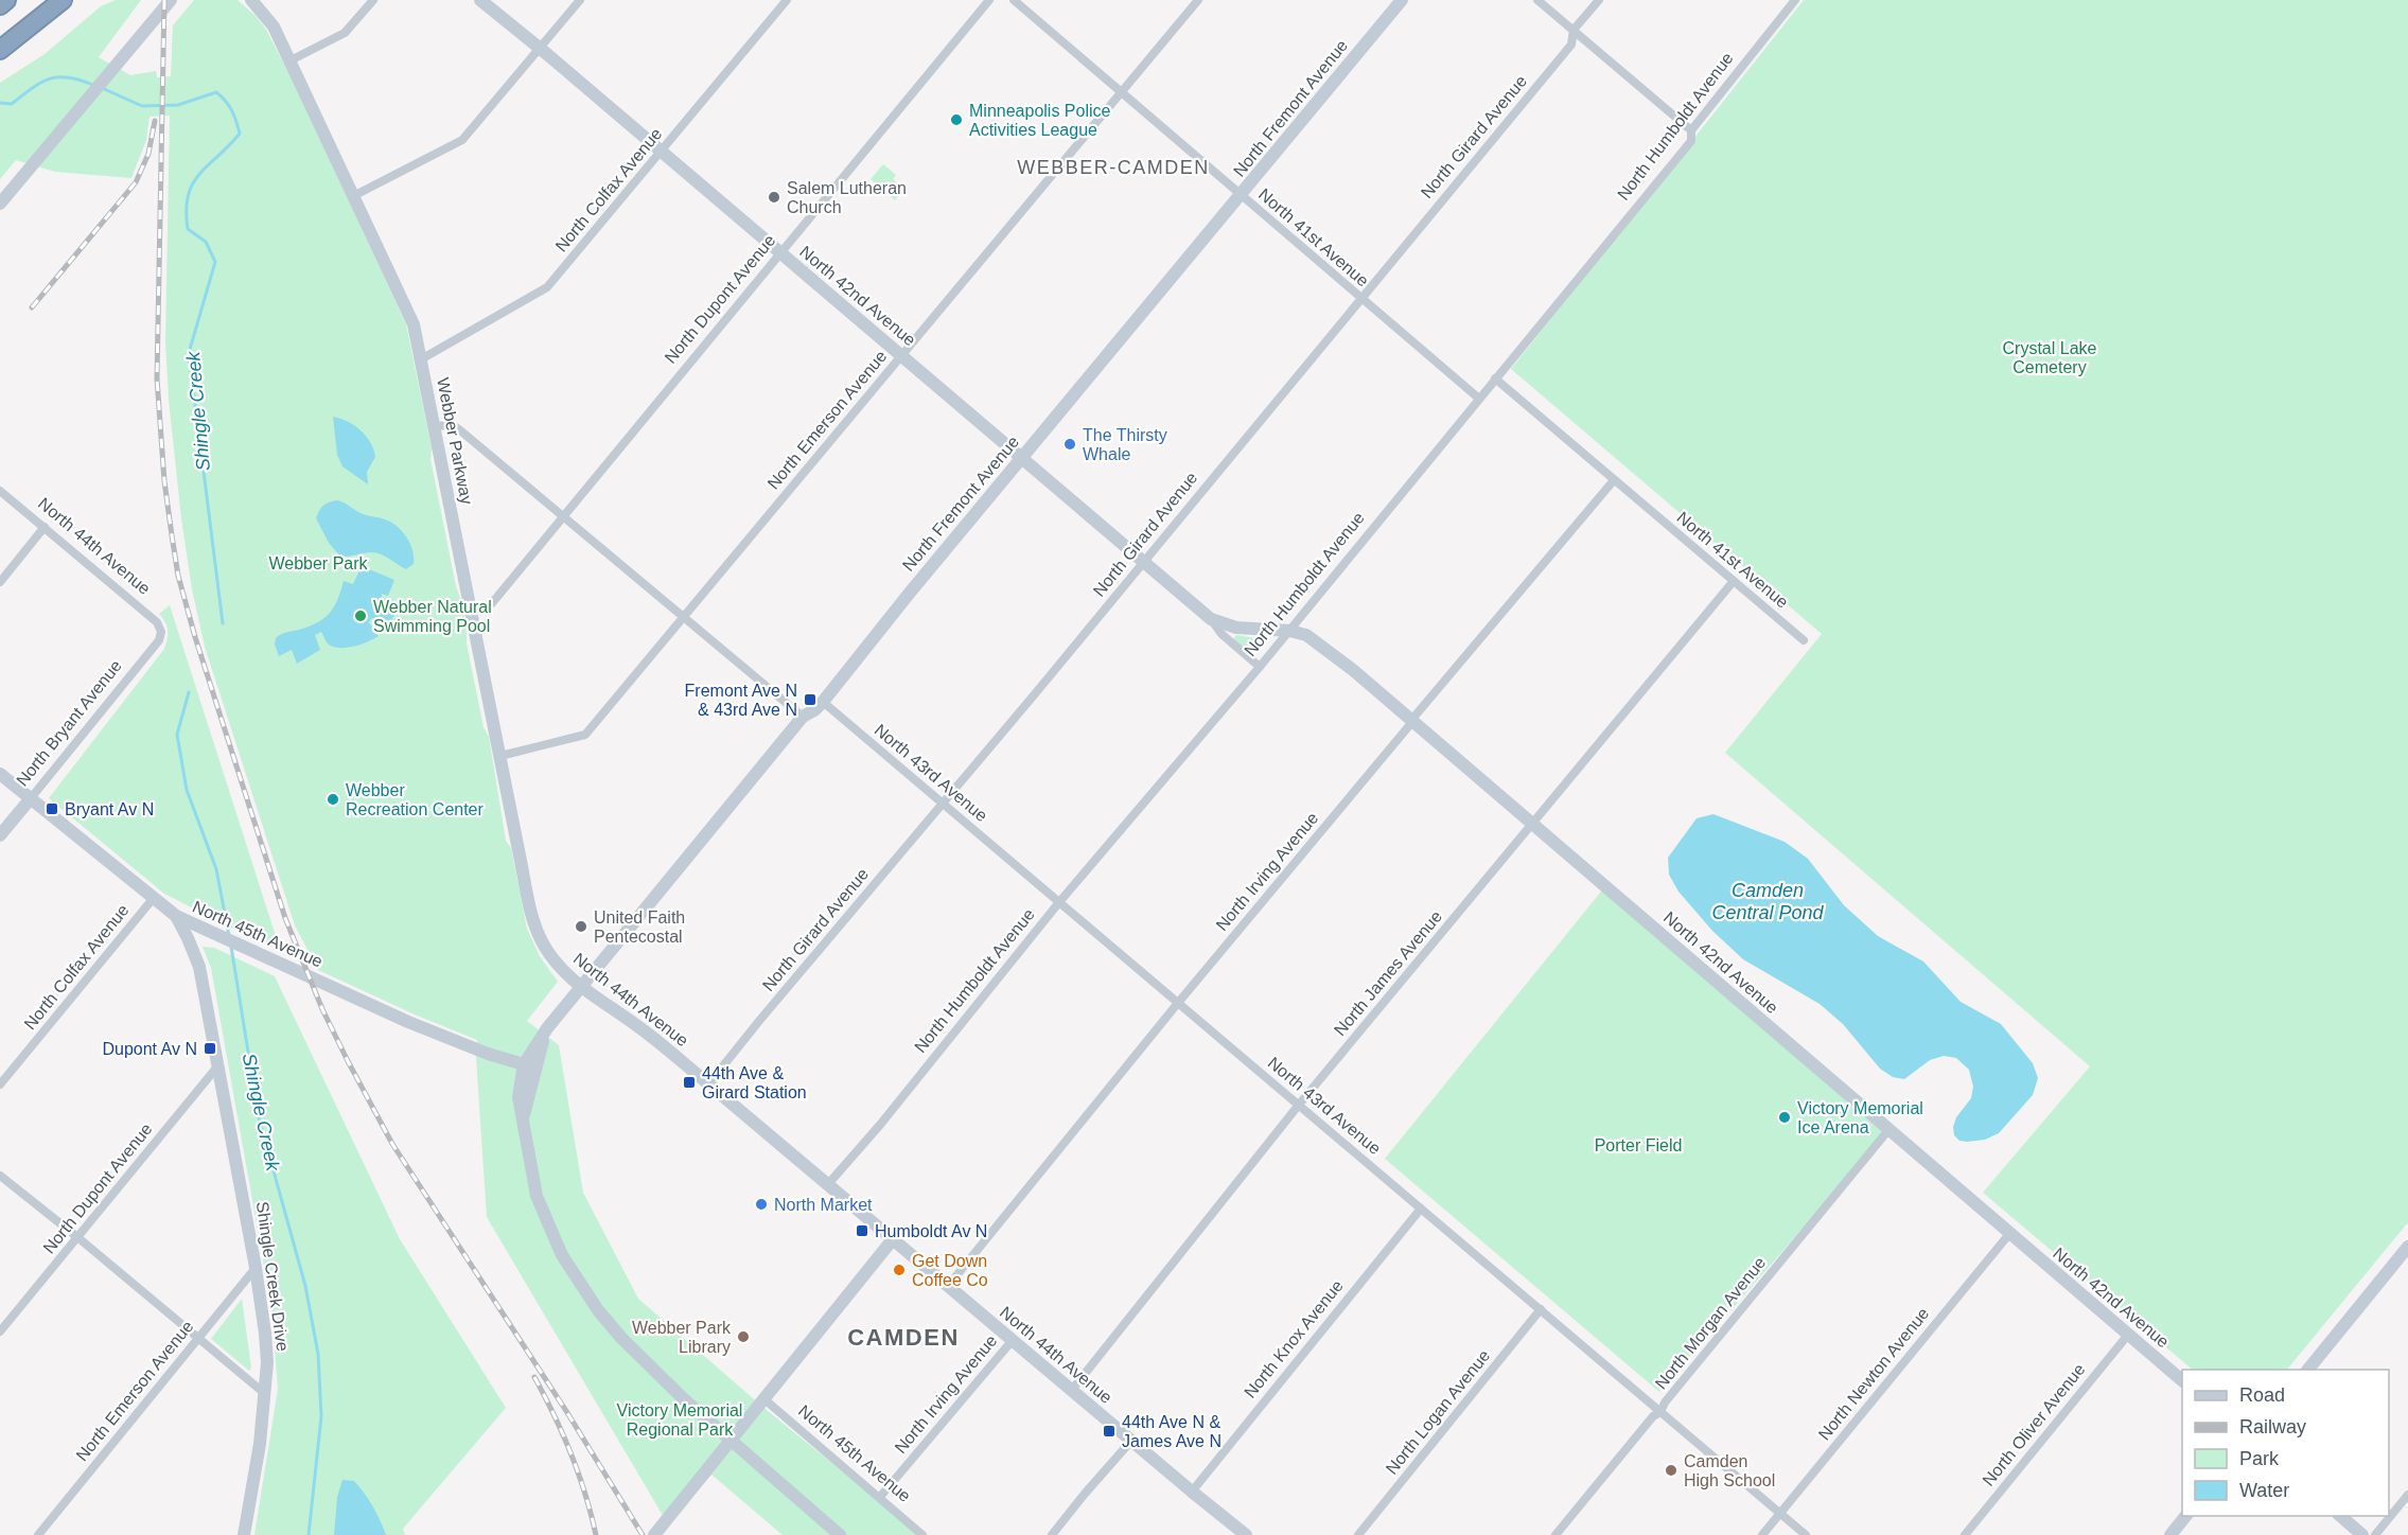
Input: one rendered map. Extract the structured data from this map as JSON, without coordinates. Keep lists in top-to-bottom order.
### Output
{
  "streets": {
    "street": [
      "North Fremont Avenue",
      "North Humboldt Avenue",
      "North Girard Avenue",
      "North Colfax Avenue",
      "North 41st Avenue",
      "North 42nd Avenue",
      "North Dupont Avenue",
      "North Emerson Avenue",
      "Webber Parkway",
      "North 44th Avenue",
      "North Bryant Avenue",
      "North 43rd Avenue",
      "North Irving Avenue",
      "North 45th Avenue",
      "North James Avenue",
      "Shingle Creek Drive",
      "North Morgan Avenue",
      "North Knox Avenue",
      "North Newton Avenue",
      "North Logan Avenue",
      "North Oliver Avenue"
    ]
  },
  "crossings": [
    ["North Fremont Avenue", "North 41st Avenue"],
    ["North Fremont Avenue", "North 42nd Avenue"],
    ["North Fremont Avenue", "North 44th Avenue"],
    ["North Fremont Avenue", "North 43rd Avenue"],
    ["North Fremont Avenue", "North 45th Avenue"],
    ["North Humboldt Avenue", "North 41st Avenue"],
    ["North Humboldt Avenue", "North 42nd Avenue"],
    ["North Humboldt Avenue", "North 44th Avenue"],
    ["North Humboldt Avenue", "North 43rd Avenue"],
    ["North Girard Avenue", "North 41st Avenue"],
    ["North Girard Avenue", "North 42nd Avenue"],
    ["North Girard Avenue", "North 44th Avenue"],
    ["North Girard Avenue", "North 43rd Avenue"],
    ["North Colfax Avenue", "North 42nd Avenue"],
    ["North Colfax Avenue", "Webber Parkway"],
    ["North Colfax Avenue", "North 45th Avenue"],
    ["North 41st Avenue", "North Emerson Avenue"],
    ["North 41st Avenue", "North Irving Avenue"],
    ["North 41st Avenue", "North James Avenue"],
    ["North 42nd Avenue", "North Dupont Avenue"],
    ["North 42nd Avenue", "North Emerson Avenue"],
    ["North 42nd Avenue", "North Irving Avenue"],
    ["North 42nd Avenue", "North James Avenue"],
    ["North 42nd Avenue", "North Morgan Avenue"],
    ["North 42nd Avenue", "North Newton Avenue"],
    ["North 42nd Avenue", "North Oliver Avenue"],
    ["North Dupont Avenue", "Webber Parkway"],
    ["North Dupont Avenue", "Shingle Creek Drive"],
    ["North Emerson Avenue", "Webber Parkway"],
    ["North Emerson Avenue", "Shingle Creek Drive"],
    ["Webber Parkway", "North 44th Avenue"],
    ["North 44th Avenue", "North Bryant Avenue"],
    ["North 44th Avenue", "North Irving Avenue"],
    ["North 44th Avenue", "North James Avenue"],
    ["North 44th Avenue", "North Knox Avenue"],
    ["North Bryant Avenue", "North 45th Avenue"],
    ["North 43rd Avenue", "North Irving Avenue"],
    ["North 43rd Avenue", "North James Avenue"],
    ["North 43rd Avenue", "North Morgan Avenue"],
    ["North 43rd Avenue", "North Knox Avenue"],
    ["North 43rd Avenue", "North Newton Avenue"],
    ["North 43rd Avenue", "North Logan Avenue"],
    ["North Irving Avenue", "North 45th Avenue"],
    ["North 45th Avenue", "Shingle Creek Drive"]
  ],
  "districts": ["WEBBER-CAMDEN", "CAMDEN"],
  "water": ["Shingle Creek", "Camden Central Pond"],
  "parks": [
    "Crystal Lake Cemetery",
    "Webber Park",
    "Porter Field",
    "Victory Memorial Regional Park"
  ],
  "places": {
    "other": [
      "Minneapolis Police Activities League",
      "Salem Lutheran Church",
      "The Thirsty Whale",
      "Webber Natural Swimming Pool",
      "Webber Recreation Center",
      "United Faith Pentecostal",
      "Victory Memorial Ice Arena",
      "North Market",
      "Get Down Coffee Co",
      "Webber Park Library",
      "Camden High School"
    ],
    "transit": [
      "Fremont Ave N & 43rd Ave N",
      "Bryant Av N",
      "Dupont Av N",
      "44th Ave & Girard Station",
      "Humboldt Av N",
      "44th Ave N & James Ave N"
    ]
  },
  "legend": [
    "Road",
    "Railway",
    "Park",
    "Water"
  ]
}
